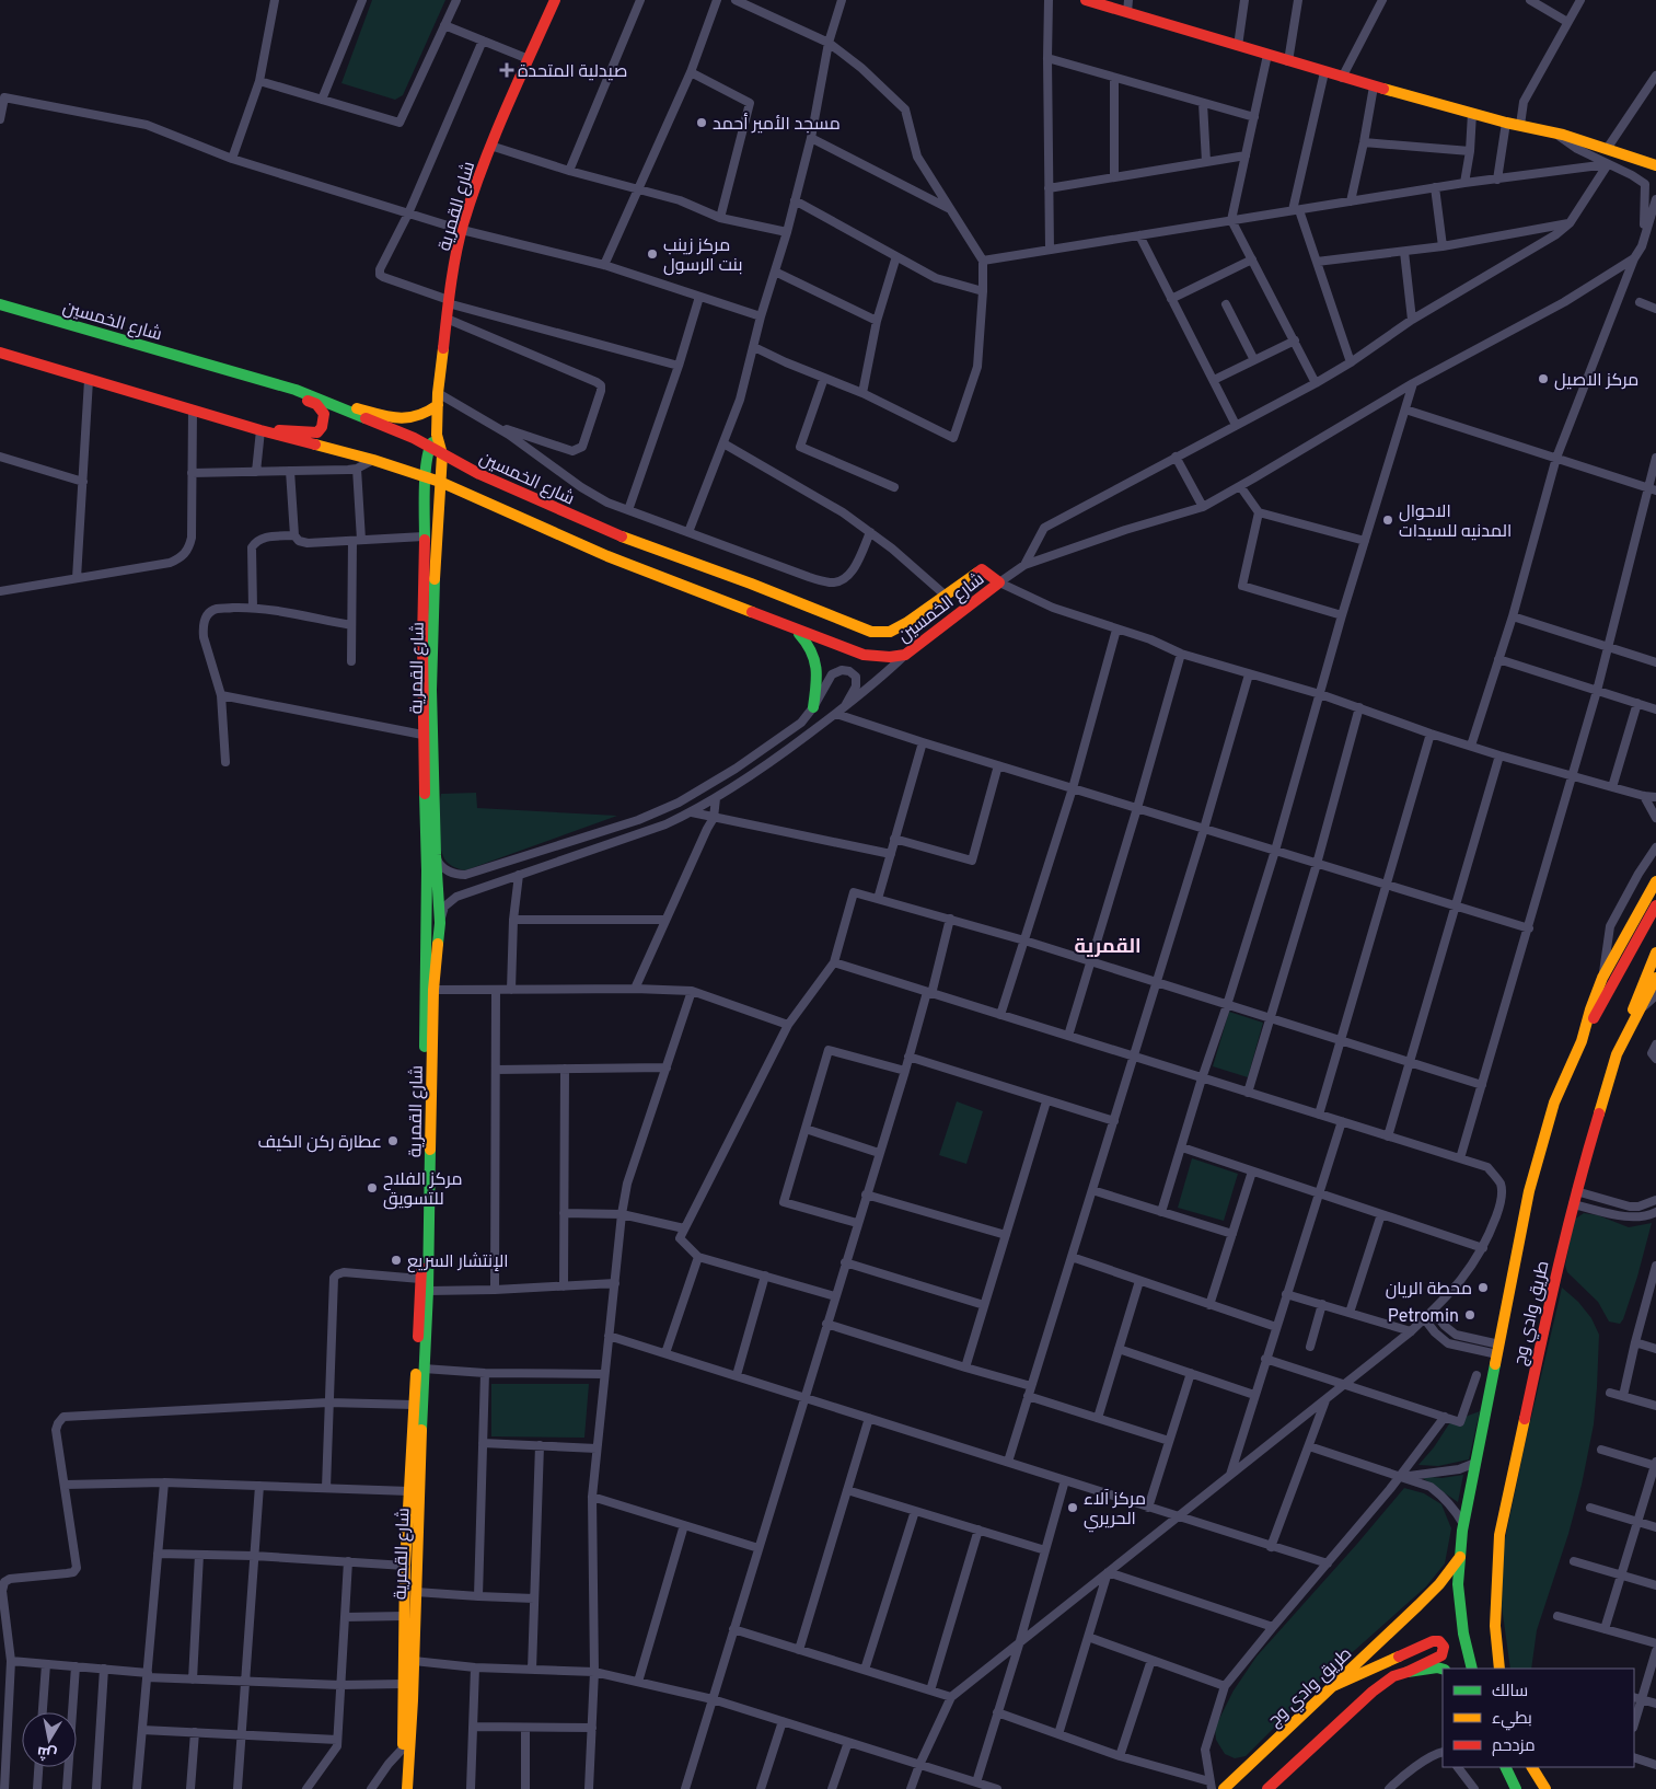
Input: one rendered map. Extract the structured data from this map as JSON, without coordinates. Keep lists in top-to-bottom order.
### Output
{
  "streets": {
    "street": ["شارع القمرية", "شارع الخمسين", "طريق وادي وج"]
  },
  "crossings": [
    ["شارع القمرية", "شارع الخمسين"]
  ],
  "districts": ["القمرية"],
  "places": {
    "health": ["صيدلية المتحدة"],
    "other": [
      "مسجد الأمير أحمد",
      "مركز زينب بنت الرسول",
      "مركز الاصيل",
      "الاحوال المدنيه للسيدات",
      "عطارة ركن الكيف",
      "مركز الفلاح للتسويق",
      "الإنتشار السريع",
      "محطة الريان",
      "Petromin",
      "مركز آلاء الحريري"
    ]
  },
  "legend": ["سالك", "بطيء", "مزدحم"],
  "north": "bottom"
}
